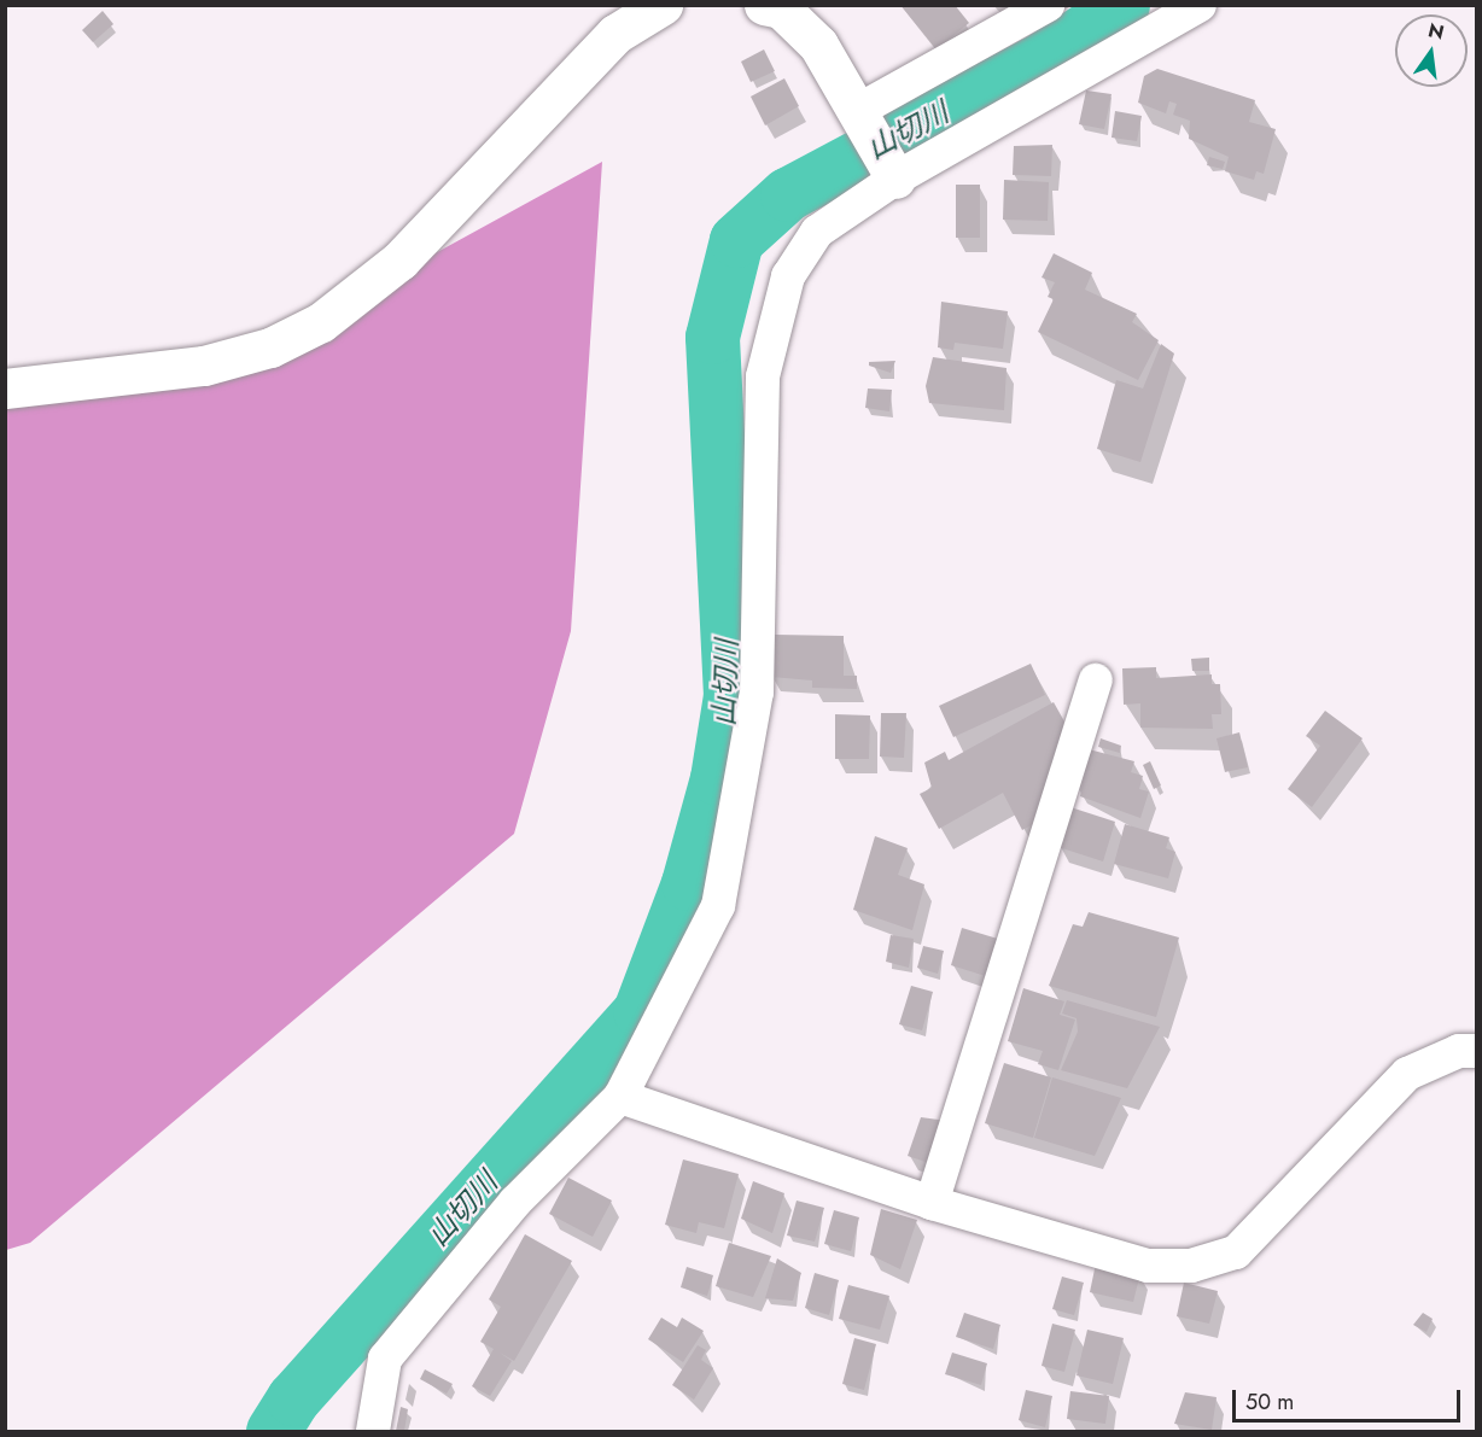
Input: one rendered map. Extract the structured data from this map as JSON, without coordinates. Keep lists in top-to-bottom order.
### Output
{
  "water": ["山切川"],
  "scale_bar": "50 m",
  "north": "top"
}
